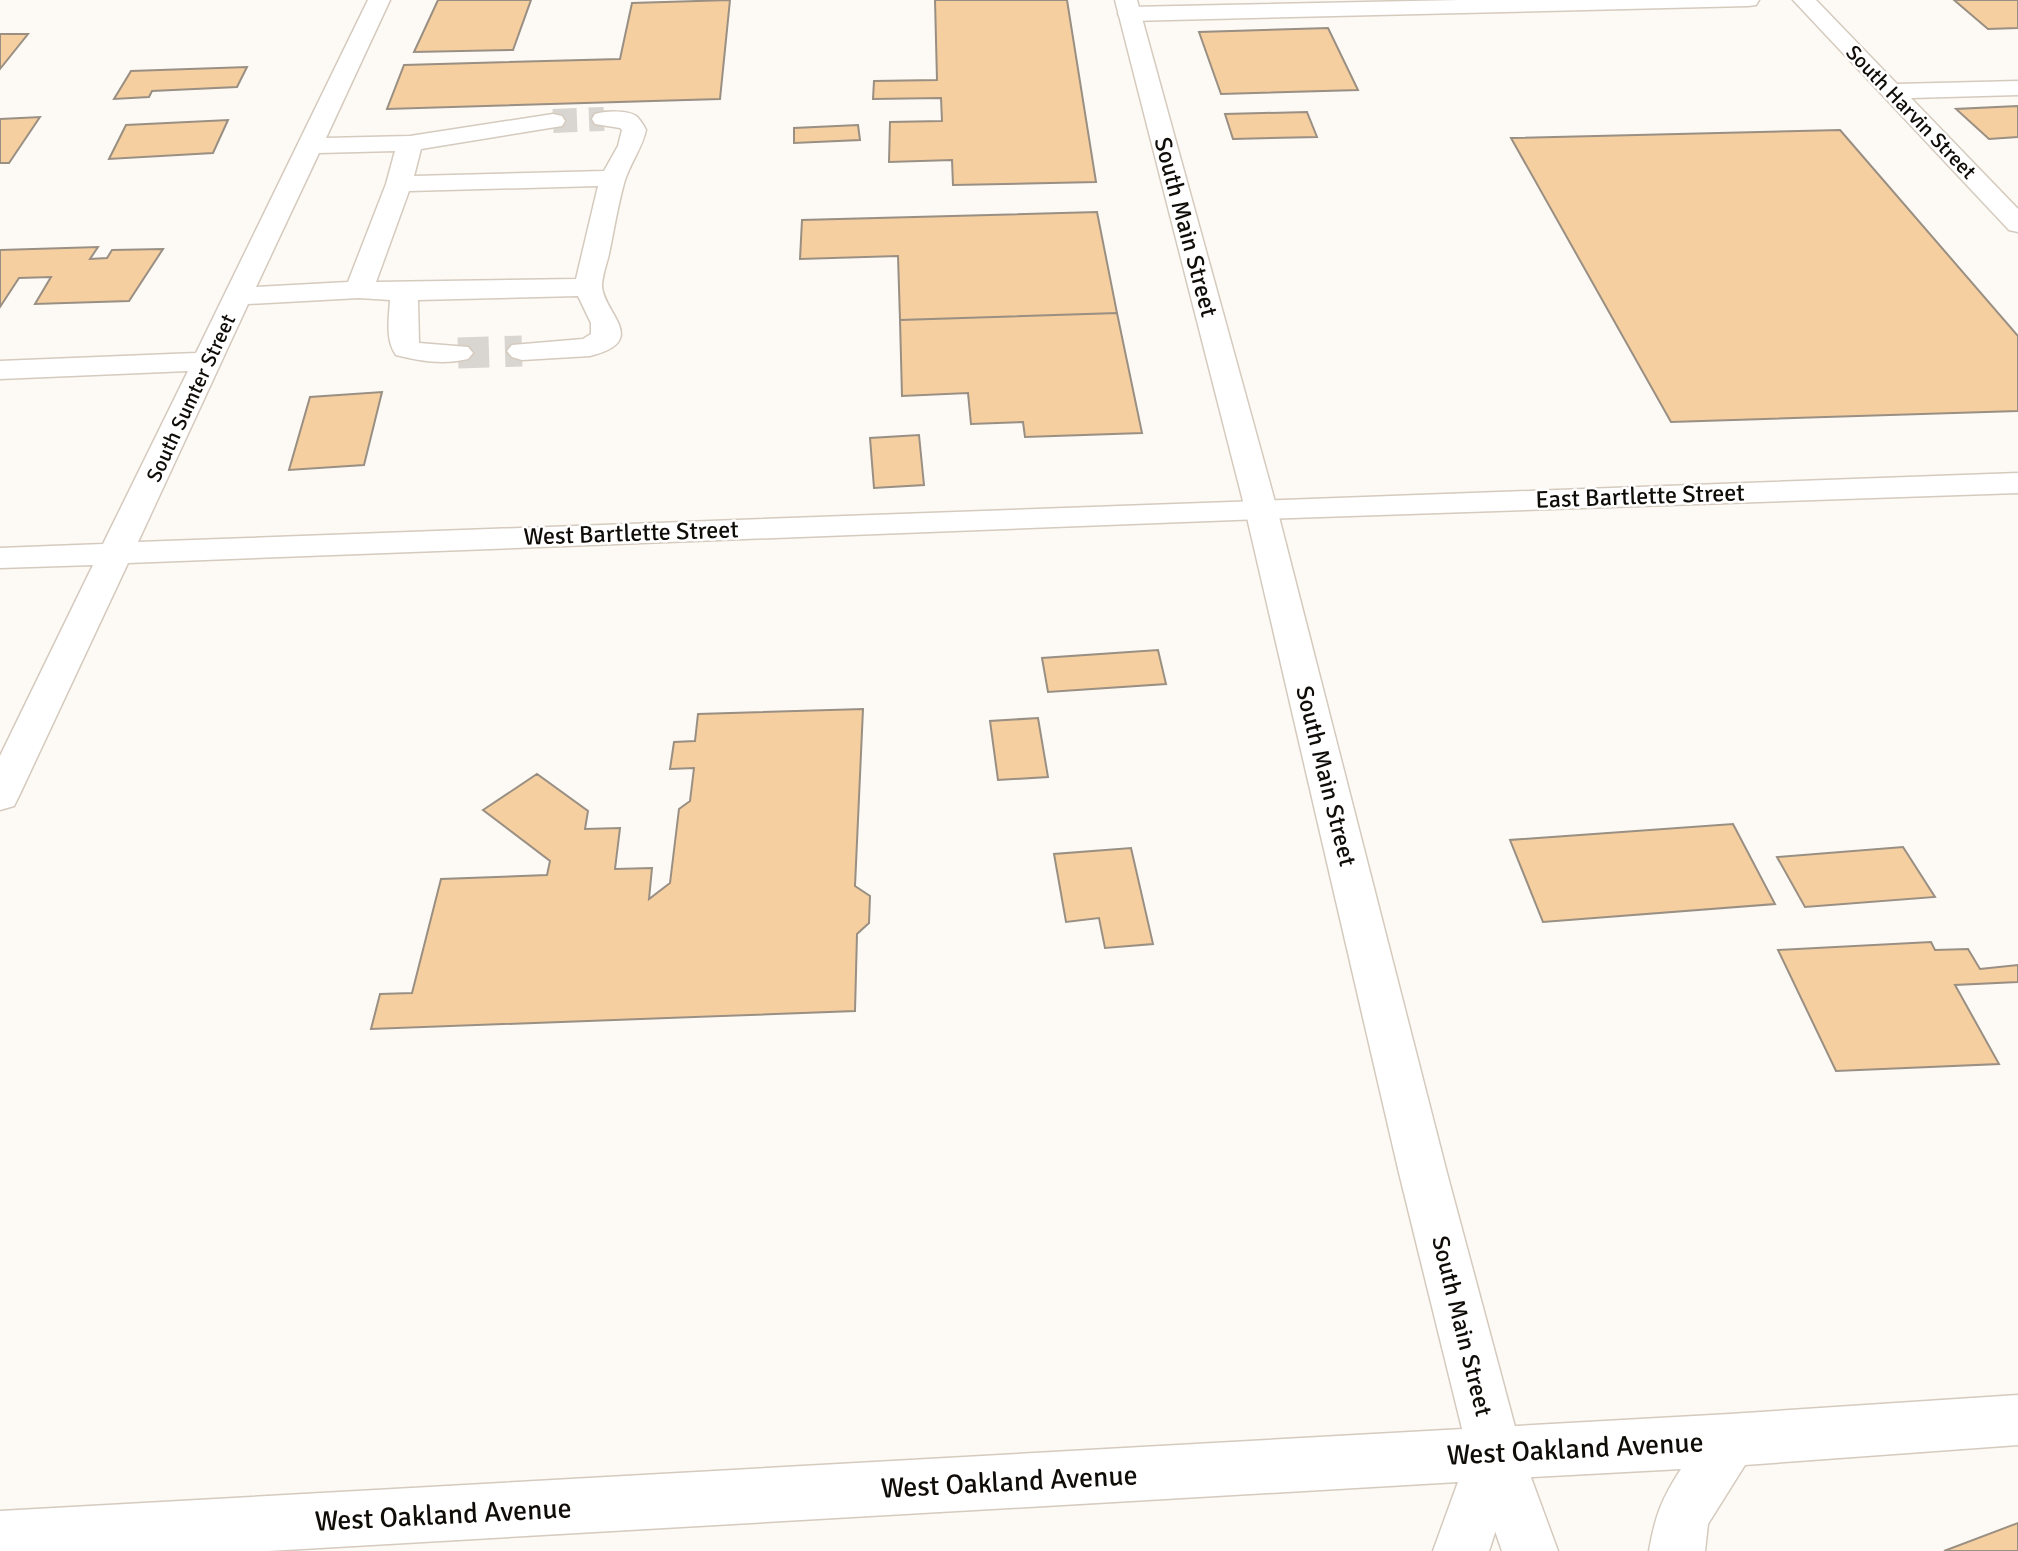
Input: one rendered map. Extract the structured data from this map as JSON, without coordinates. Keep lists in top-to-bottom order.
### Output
{
  "streets": {
    "street": [
      "South Harvin Street",
      "South Main Street",
      "South Sumter Street",
      "East Bartlette Street",
      "West Bartlette Street",
      "West Oakland Avenue"
    ]
  },
  "crossings": [
    ["South Main Street", "East Bartlette Street"],
    ["South Main Street", "West Bartlette Street"],
    ["South Main Street", "West Oakland Avenue"],
    ["South Sumter Street", "West Bartlette Street"],
    ["East Bartlette Street", "West Bartlette Street"]
  ]
}
